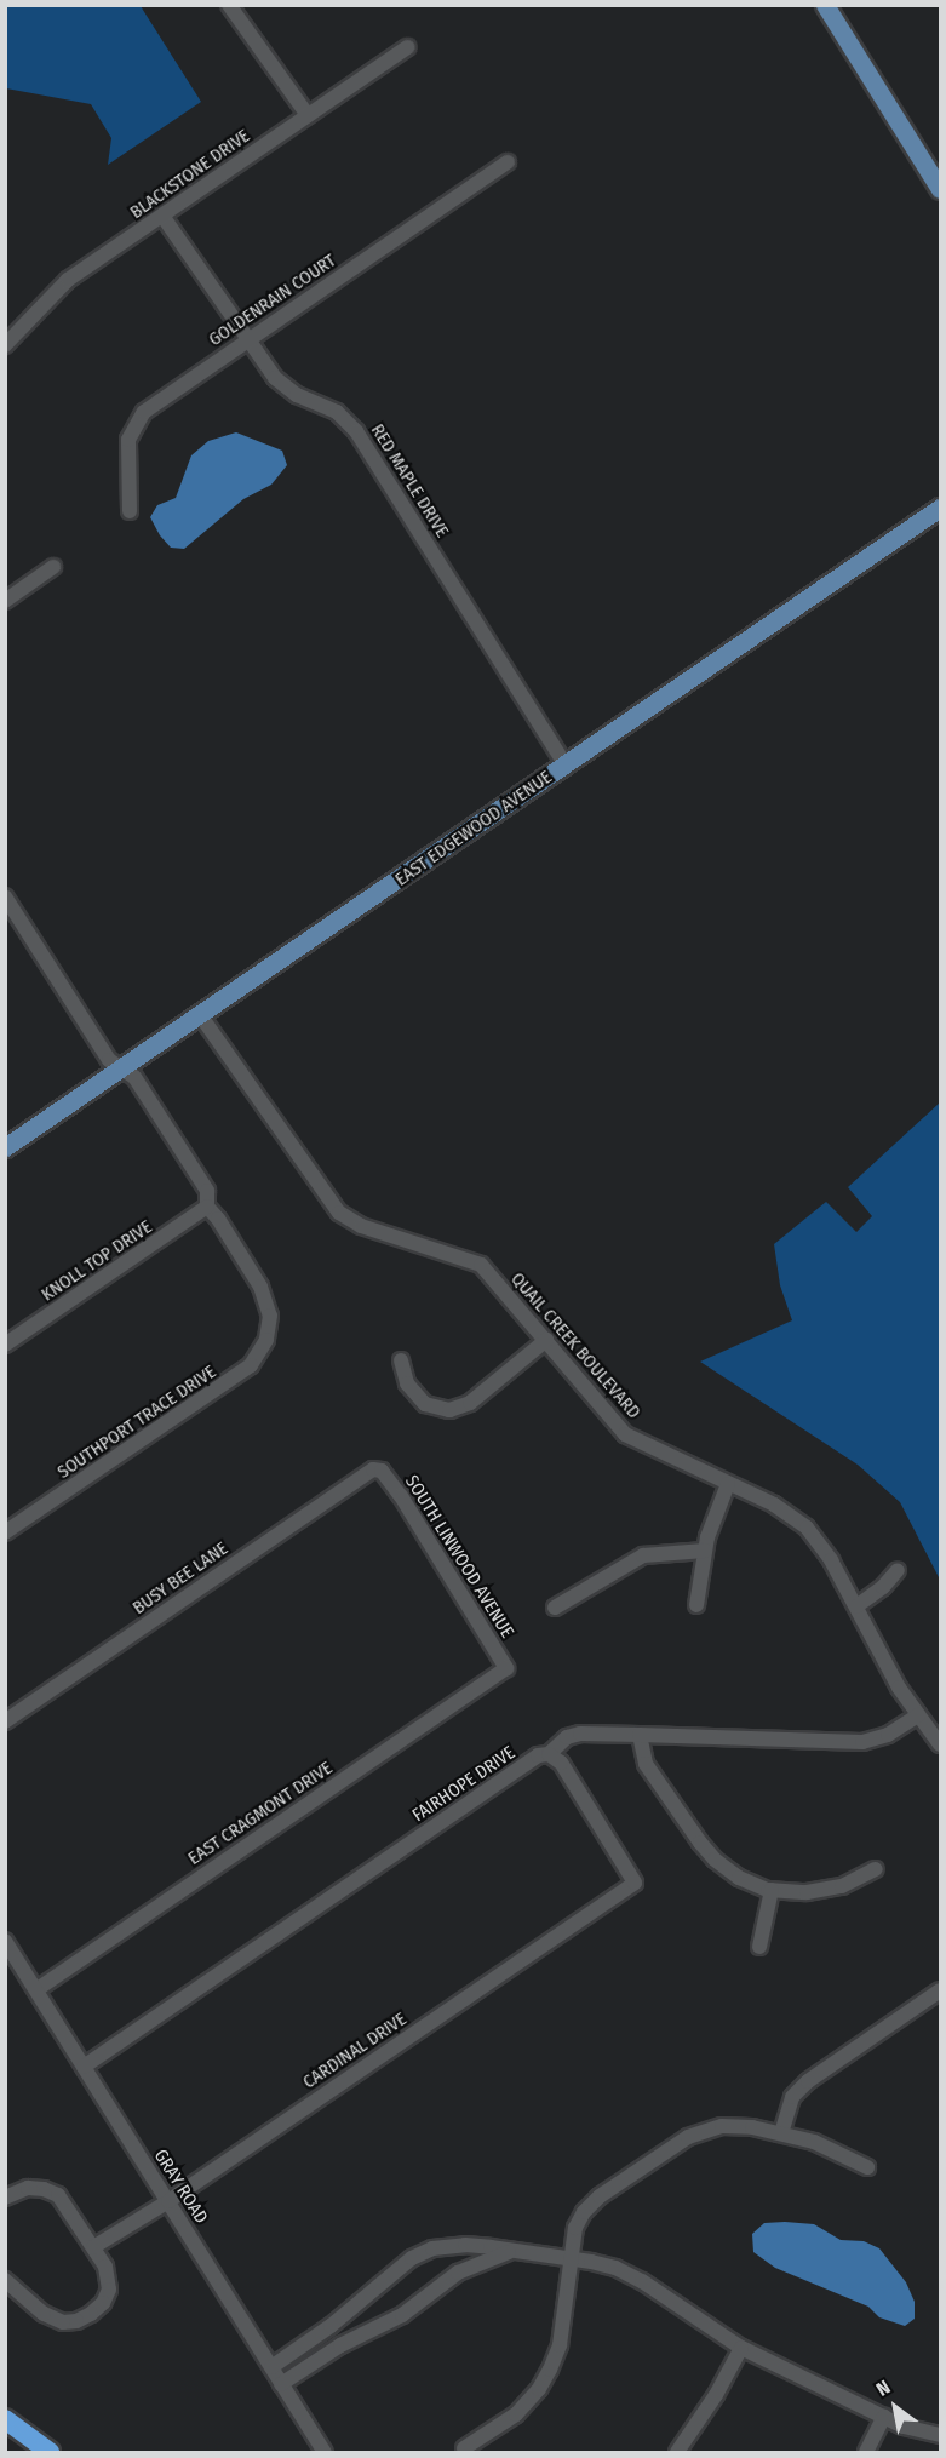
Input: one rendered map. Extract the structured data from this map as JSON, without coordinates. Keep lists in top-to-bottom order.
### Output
{
  "streets": {
    "main road": ["EAST EDGEWOOD AVENUE"],
    "street": [
      "BLACKSTONE DRIVE",
      "GOLDENRAIN COURT",
      "RED MAPLE DRIVE",
      "KNOLL TOP DRIVE",
      "QUAIL CREEK BOULEVARD",
      "SOUTHPORT TRACE DRIVE",
      "SOUTH LINWOOD AVENUE",
      "BUSY BEE LANE",
      "FAIRHOPE DRIVE",
      "EAST CRAGMONT DRIVE",
      "CARDINAL DRIVE",
      "GRAY ROAD"
    ]
  },
  "crossings": [
    ["BLACKSTONE DRIVE", "RED MAPLE DRIVE"],
    ["GOLDENRAIN COURT", "RED MAPLE DRIVE"],
    ["RED MAPLE DRIVE", "EAST EDGEWOOD AVENUE"],
    ["EAST EDGEWOOD AVENUE", "QUAIL CREEK BOULEVARD"],
    ["KNOLL TOP DRIVE", "SOUTHPORT TRACE DRIVE"],
    ["QUAIL CREEK BOULEVARD", "FAIRHOPE DRIVE"],
    ["SOUTH LINWOOD AVENUE", "BUSY BEE LANE"],
    ["SOUTH LINWOOD AVENUE", "EAST CRAGMONT DRIVE"],
    ["FAIRHOPE DRIVE", "CARDINAL DRIVE"],
    ["FAIRHOPE DRIVE", "GRAY ROAD"],
    ["EAST CRAGMONT DRIVE", "GRAY ROAD"],
    ["CARDINAL DRIVE", "GRAY ROAD"]
  ],
  "north": "top left"
}
